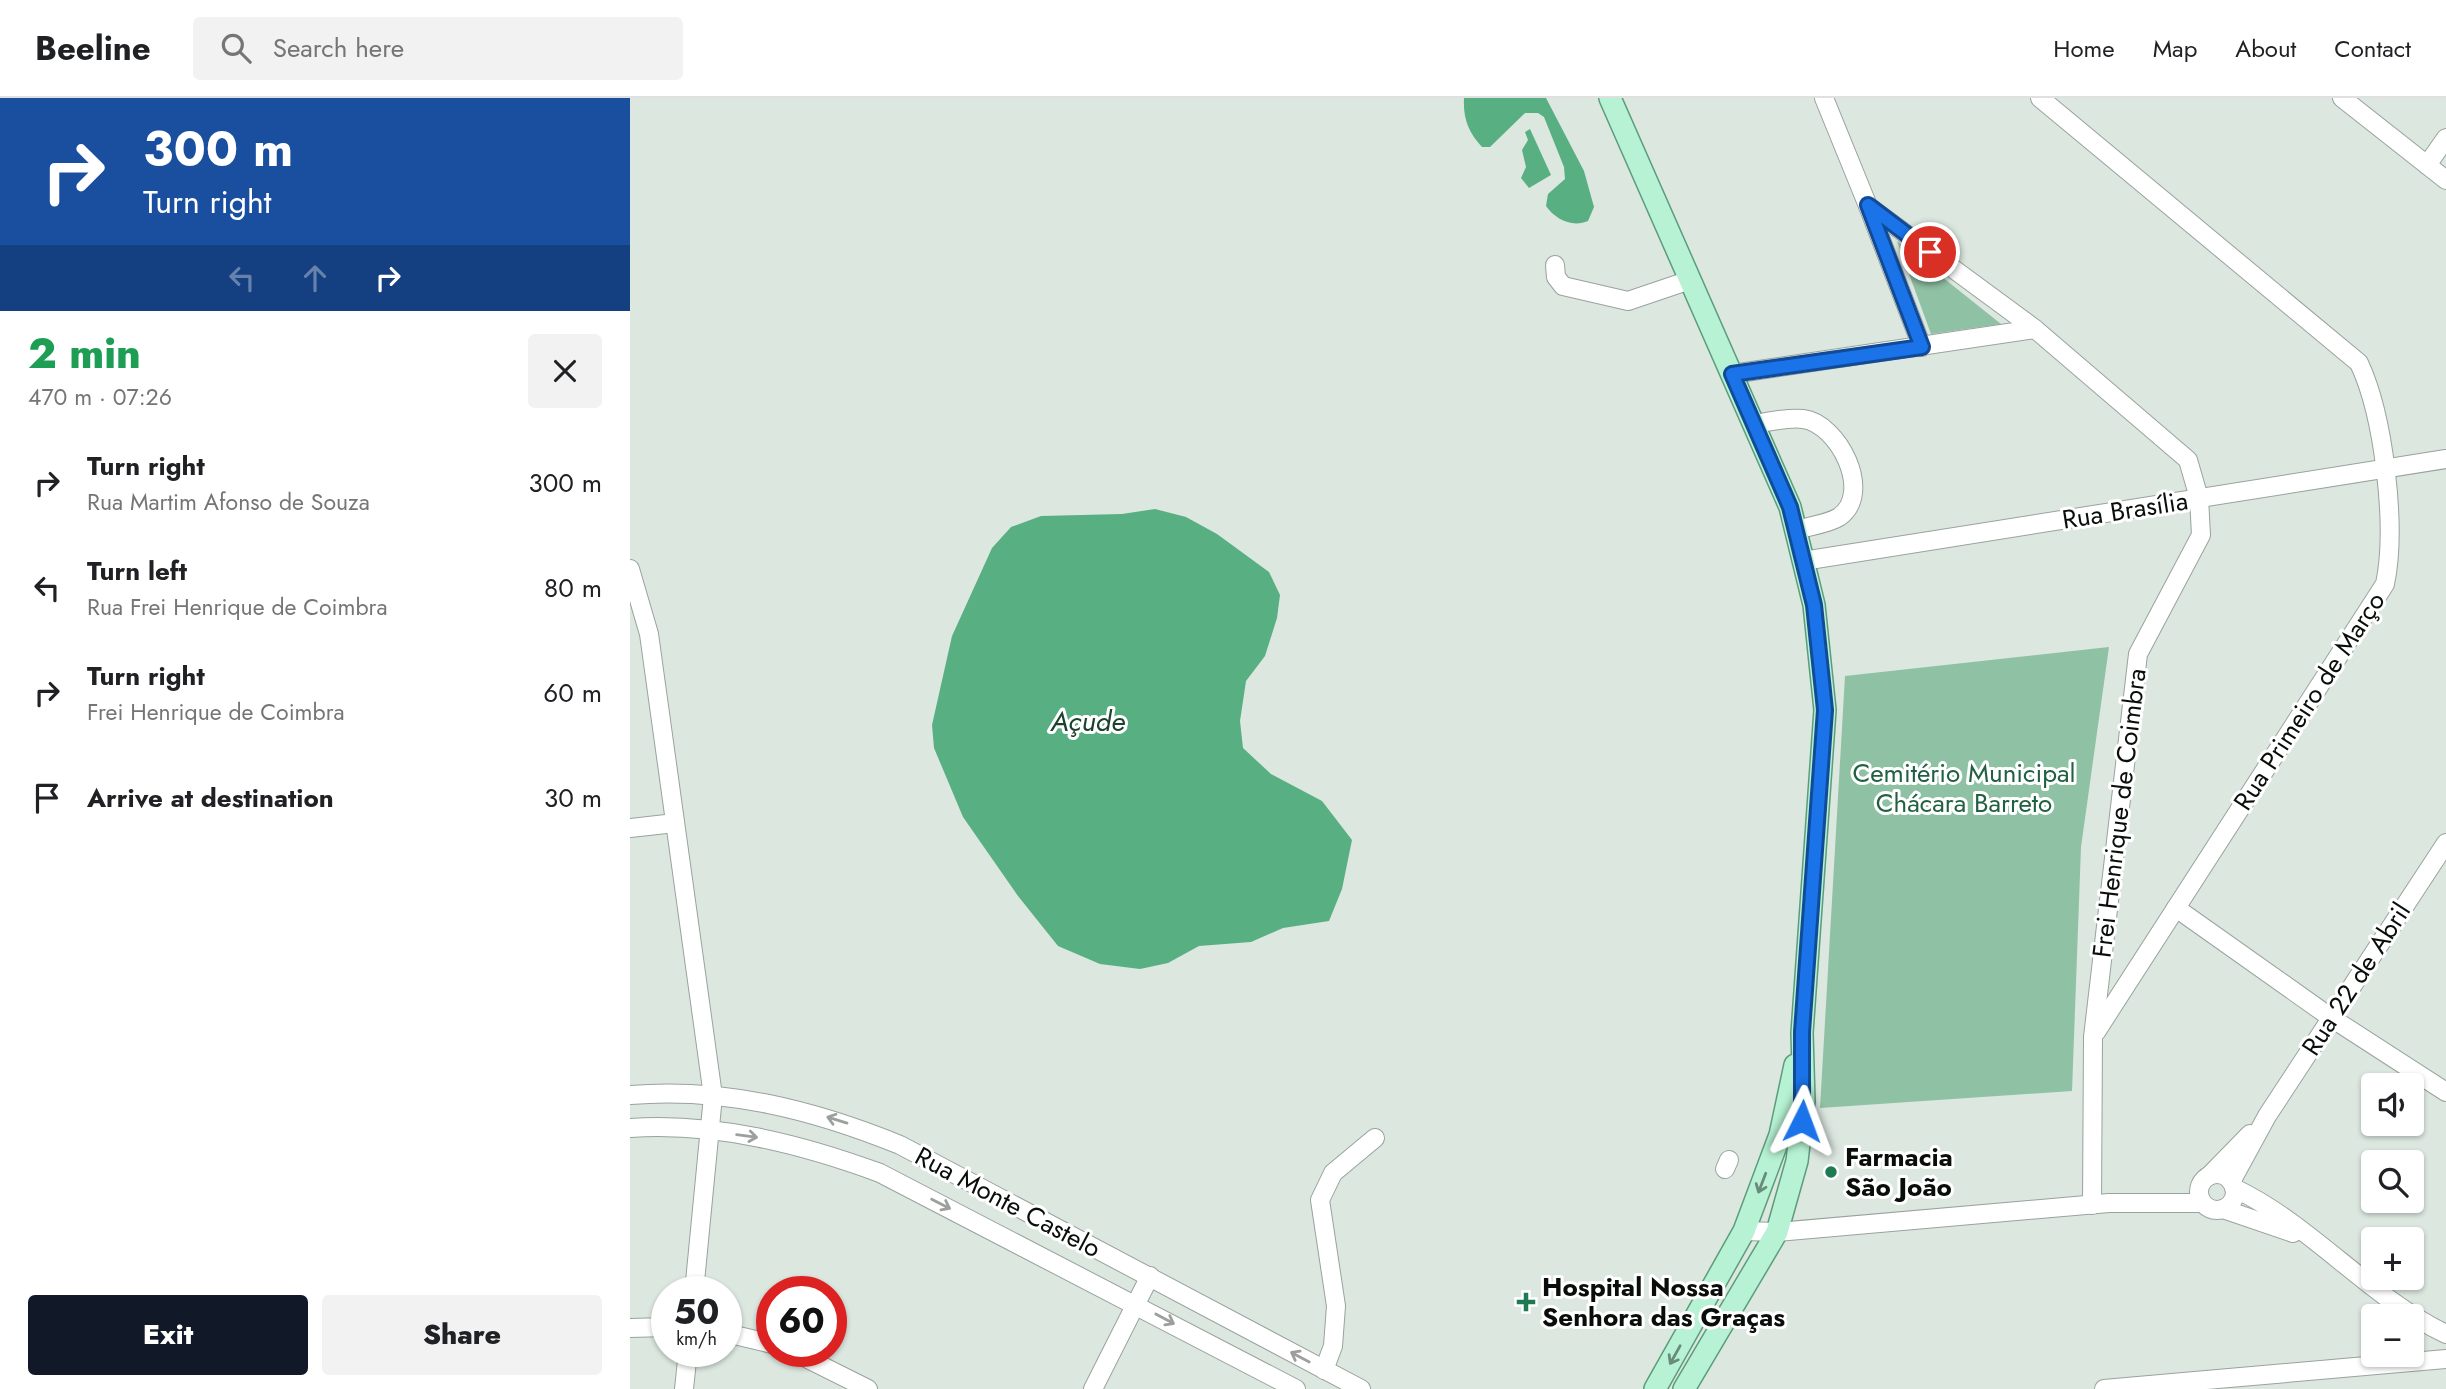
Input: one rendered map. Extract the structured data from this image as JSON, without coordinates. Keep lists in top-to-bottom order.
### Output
{
  "streets": {
    "street": [
      "Rua Brasília",
      "Rua Primeiro de Março",
      "Frei Henrique de Coimbra",
      "Rua 22 de Abril",
      "Rua Monte Castelo"
    ]
  },
  "crossings": [
    ["Rua Brasília", "Rua Primeiro de Março"],
    ["Rua Brasília", "Frei Henrique de Coimbra"],
    ["Rua Primeiro de Março", "Frei Henrique de Coimbra"]
  ],
  "water": ["Açude"],
  "parks": ["Cemitério Municipal Chácara Barreto"],
  "places": {
    "other": ["Farmacia São João"],
    "health": ["Hospital Nossa Senhora das Graças"]
  },
  "page": {
    "header": "Beeline",
    "search": "Search here",
    "nav": [
      "Home",
      "Map",
      "About",
      "Contact"
    ],
    "turn": ["300 m", "Turn right"],
    "heading": ["2 min", "470 m · 07:26"],
    "list": [
      {
        "name": "Turn right",
        "note": "Rua Martim Afonso de Souza",
        "value": "300 m"
      },
      {
        "name": "Turn left",
        "note": "Rua Frei Henrique de Coimbra",
        "value": "80 m"
      },
      {
        "name": "Turn right",
        "note": "Frei Henrique de Coimbra",
        "value": "60 m"
      },
      {
        "name": "Arrive at destination",
        "value": "30 m"
      }
    ],
    "map_buttons": ["+", "−"],
    "speed": "50 km/h",
    "limit": "60",
    "buttons": ["Exit", "Share"]
  }
}
